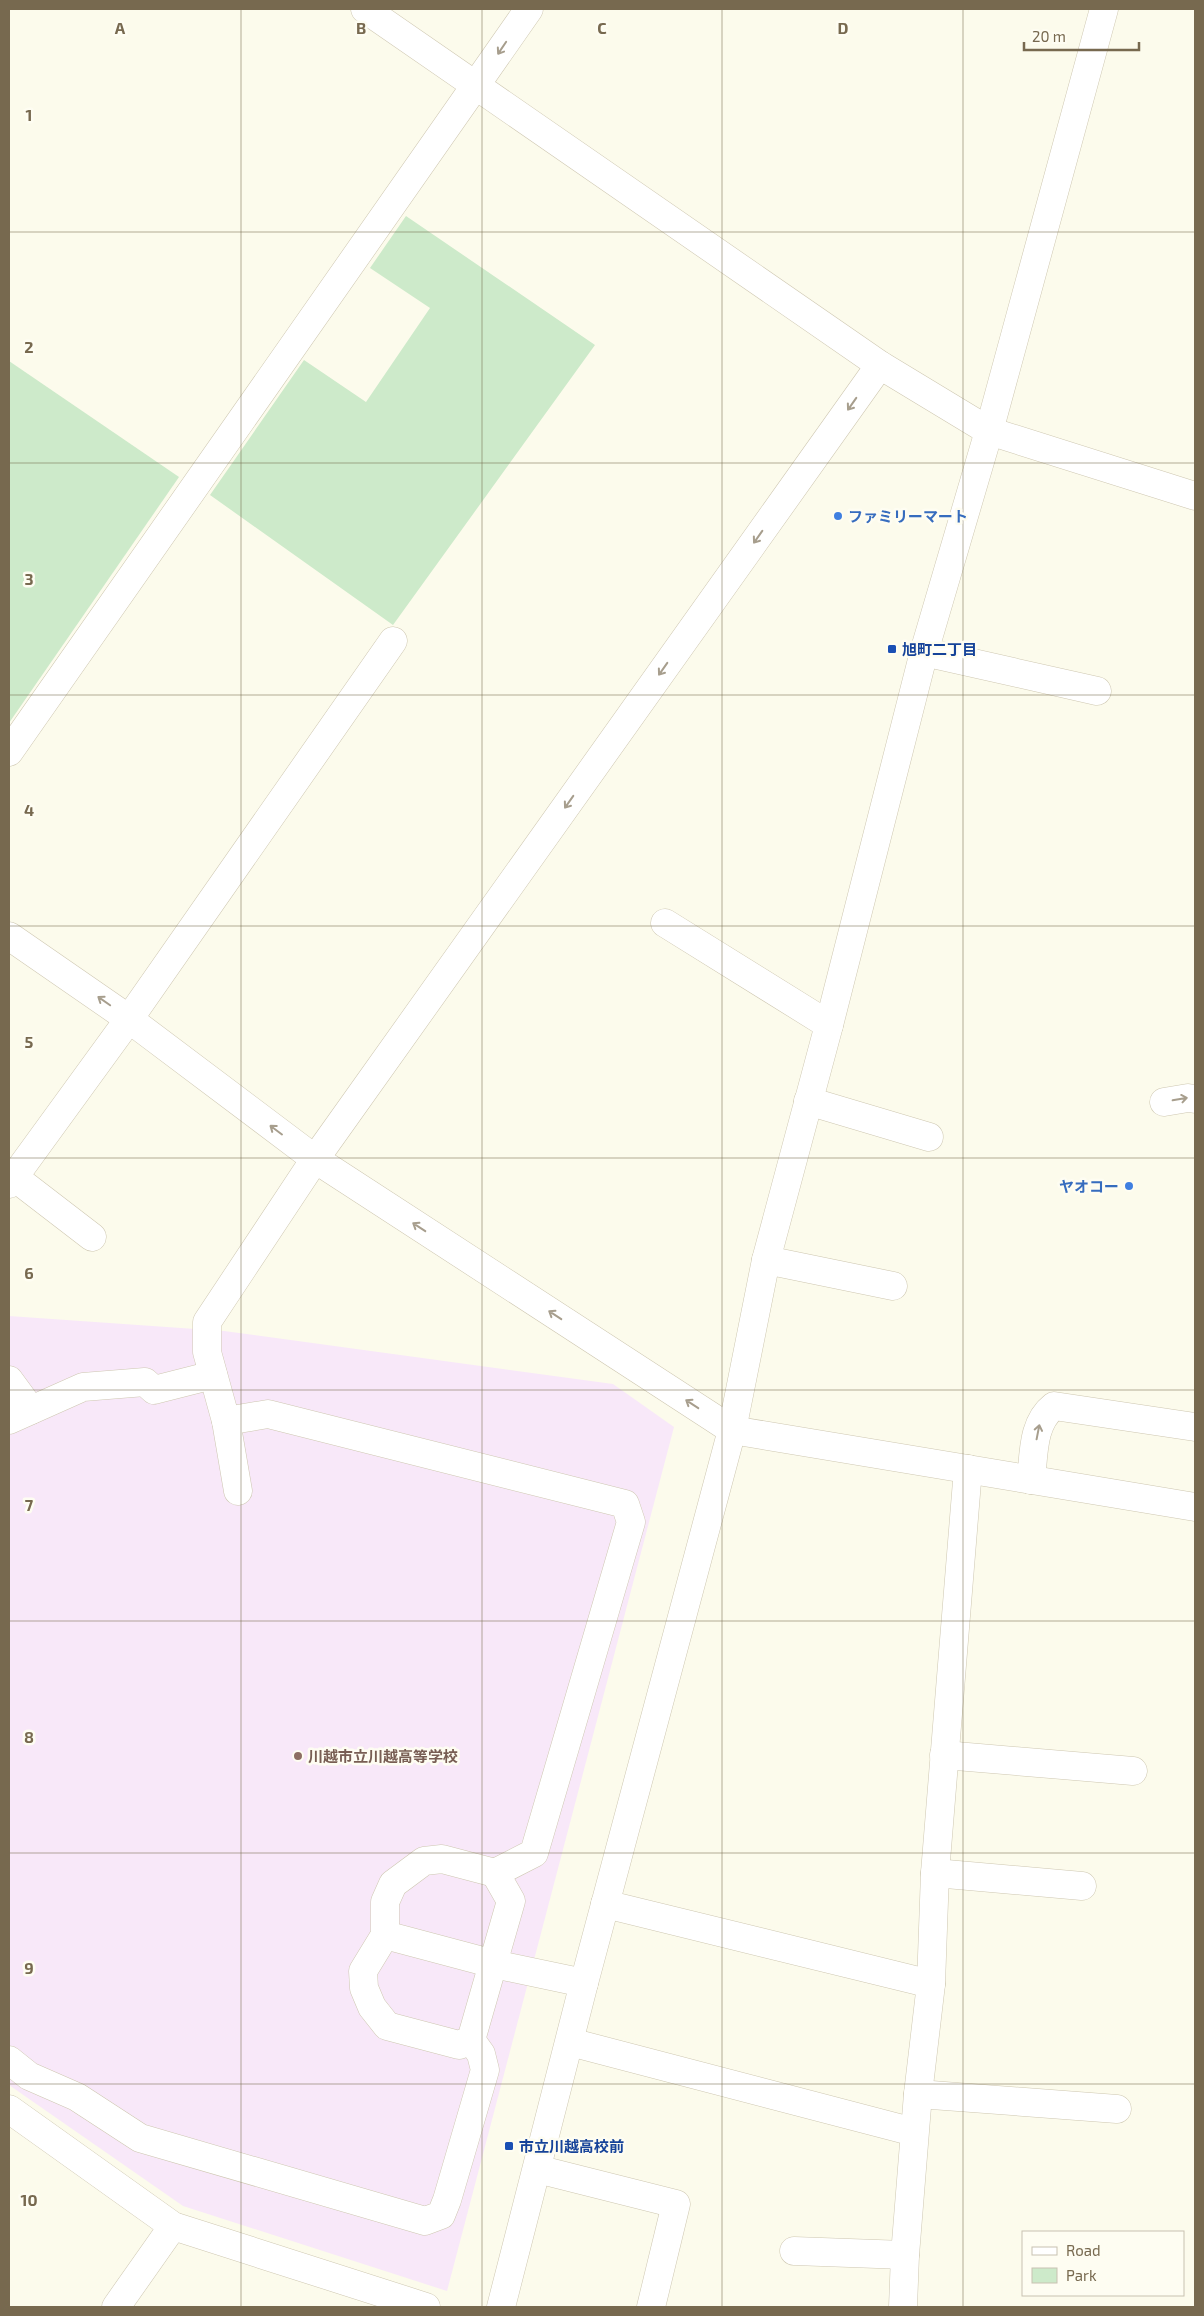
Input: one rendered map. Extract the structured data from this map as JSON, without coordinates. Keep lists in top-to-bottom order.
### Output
{
  "places": {
    "other": ["ファミリーマート", "ヤオコー", "川越市立川越高等学校"],
    "transit": ["旭町二丁目", "市立川越高校前"]
  },
  "legend": ["Road", "Park"],
  "scale_bar": "20 m",
  "grid": {
    "columns": [
      "A",
      "B",
      "C",
      "D"
    ],
    "rows": [
      "1",
      "2",
      "3",
      "4",
      "5",
      "6",
      "7",
      "8",
      "9",
      "10"
    ]
  }
}
